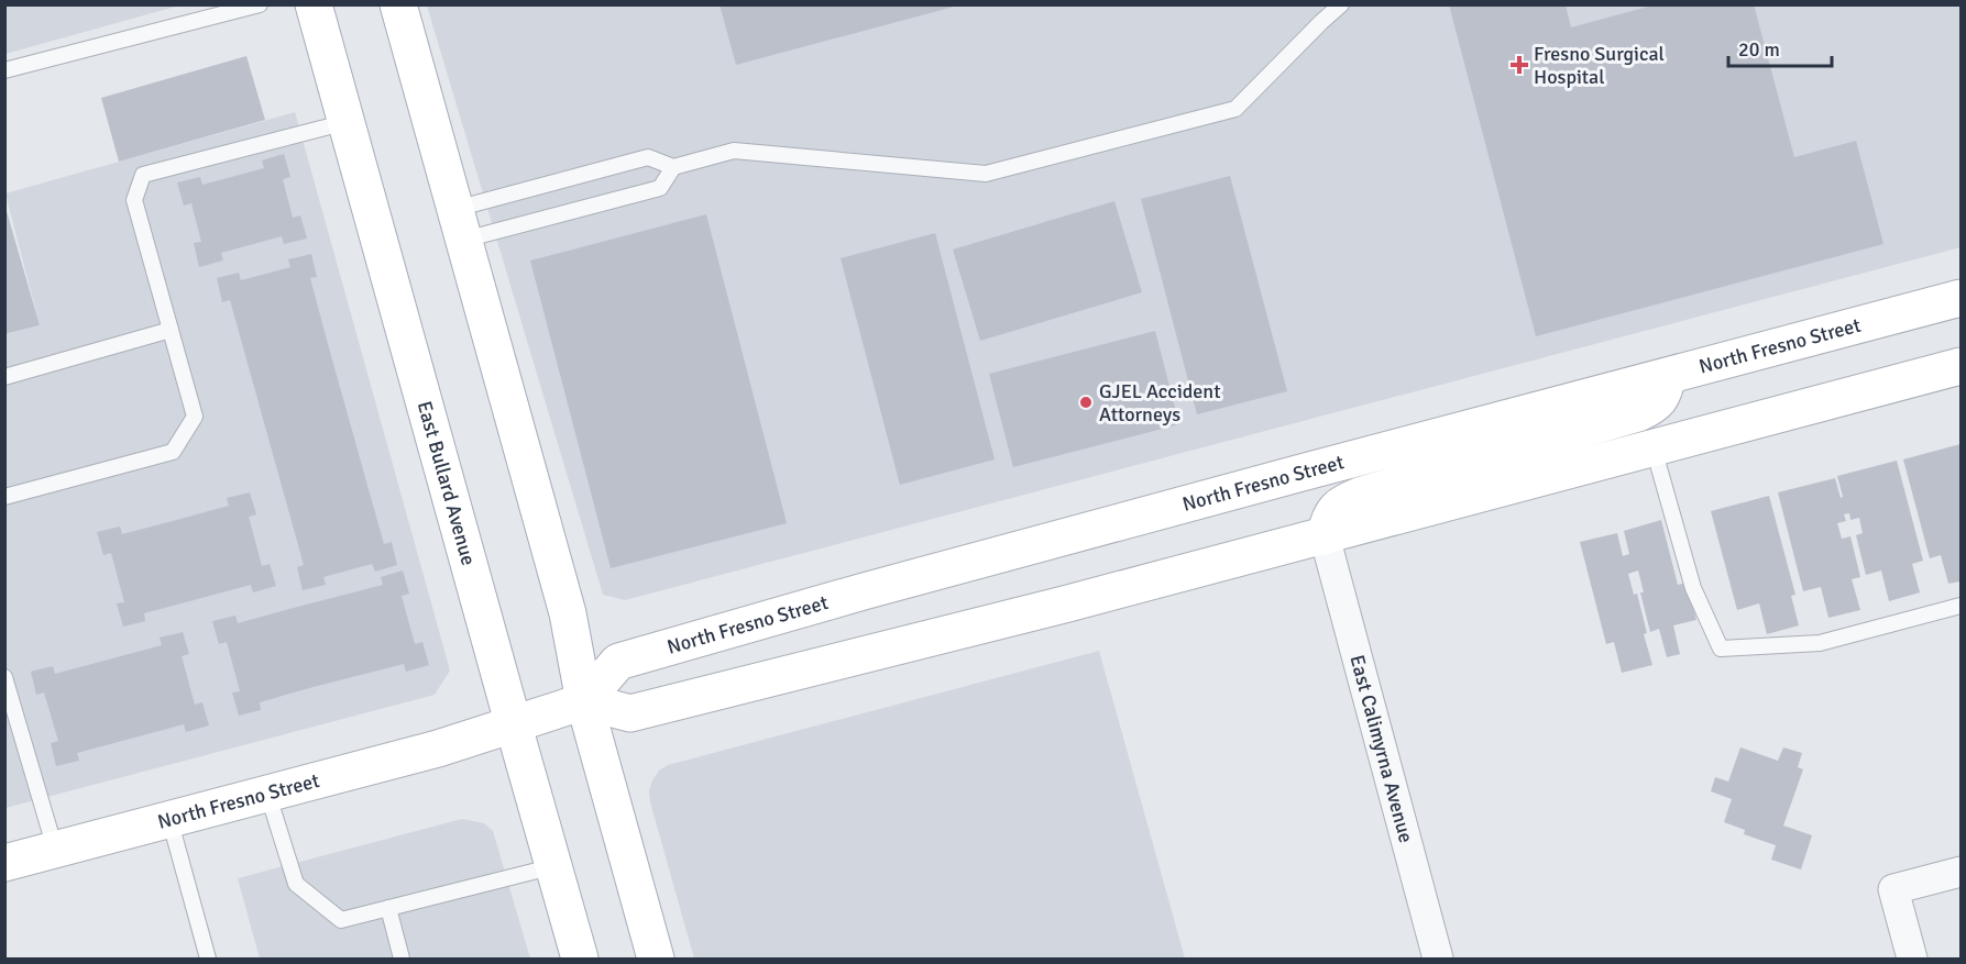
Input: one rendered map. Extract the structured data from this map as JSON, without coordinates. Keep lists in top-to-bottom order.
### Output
{
  "streets": {
    "main road": ["North Fresno Street", "East Bullard Avenue"],
    "street": ["East Calimyrna Avenue"]
  },
  "crossings": [
    ["North Fresno Street", "East Bullard Avenue"]
  ],
  "places": {
    "health": ["Fresno Surgical Hospital"],
    "other": ["GJEL Accident Attorneys"]
  },
  "scale_bar": "20 m"
}
